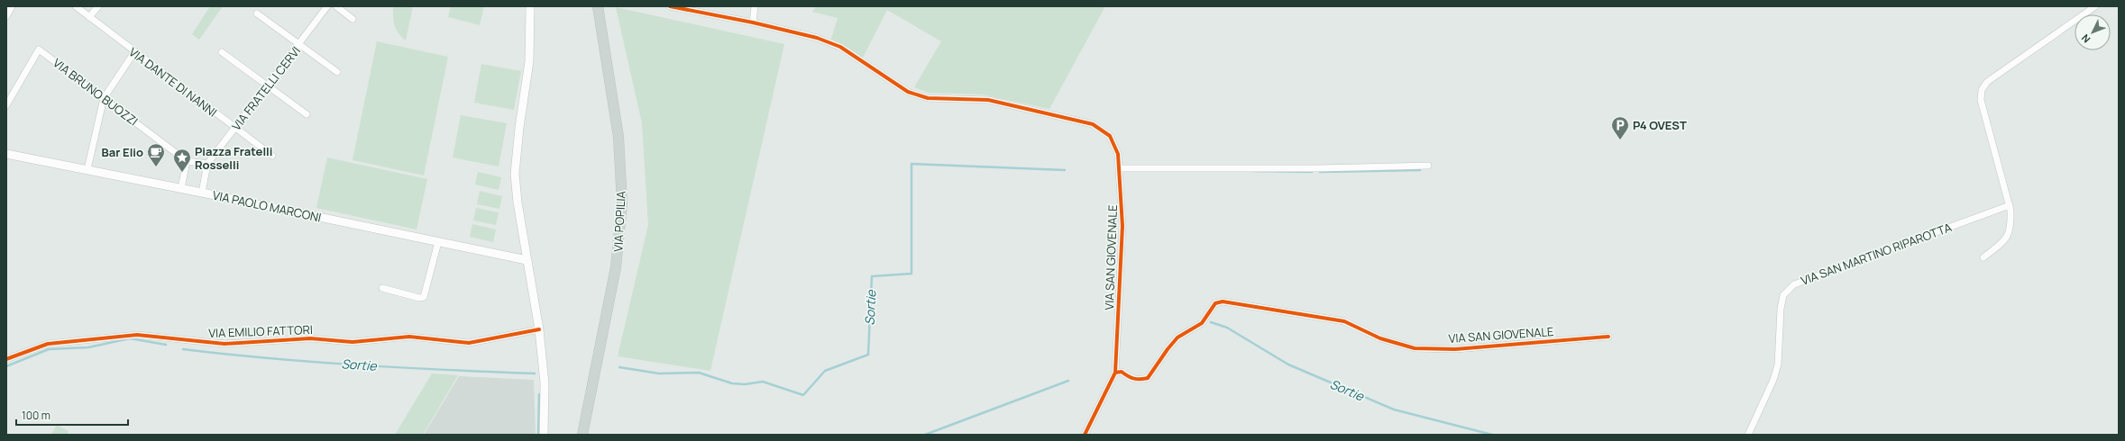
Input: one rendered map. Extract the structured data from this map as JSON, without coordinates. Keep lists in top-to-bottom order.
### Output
{
  "streets": {
    "main road": ["VIA POPILIA"],
    "street": [
      "VIA DANTE DI NANNI",
      "VIA FRATELLI CERVI",
      "VIA BRUNO BUOZZI",
      "VIA PAOLO MARCONI",
      "VIA SAN MARTINO RIPAROTTA",
      "VIA SAN GIOVENALE",
      "VIA EMILIO FATTORI"
    ]
  },
  "crossings": [
    ["VIA DANTE DI NANNI", "VIA FRATELLI CERVI"],
    ["VIA FRATELLI CERVI", "VIA BRUNO BUOZZI"],
    ["VIA FRATELLI CERVI", "VIA PAOLO MARCONI"]
  ],
  "water": ["Sortie"],
  "places": {
    "parking": ["P4 OVEST"],
    "cafe": ["Bar Elio"],
    "place": ["Piazza Fratelli Rosselli"]
  },
  "scale_bar": "100 m",
  "north": "bottom left"
}
